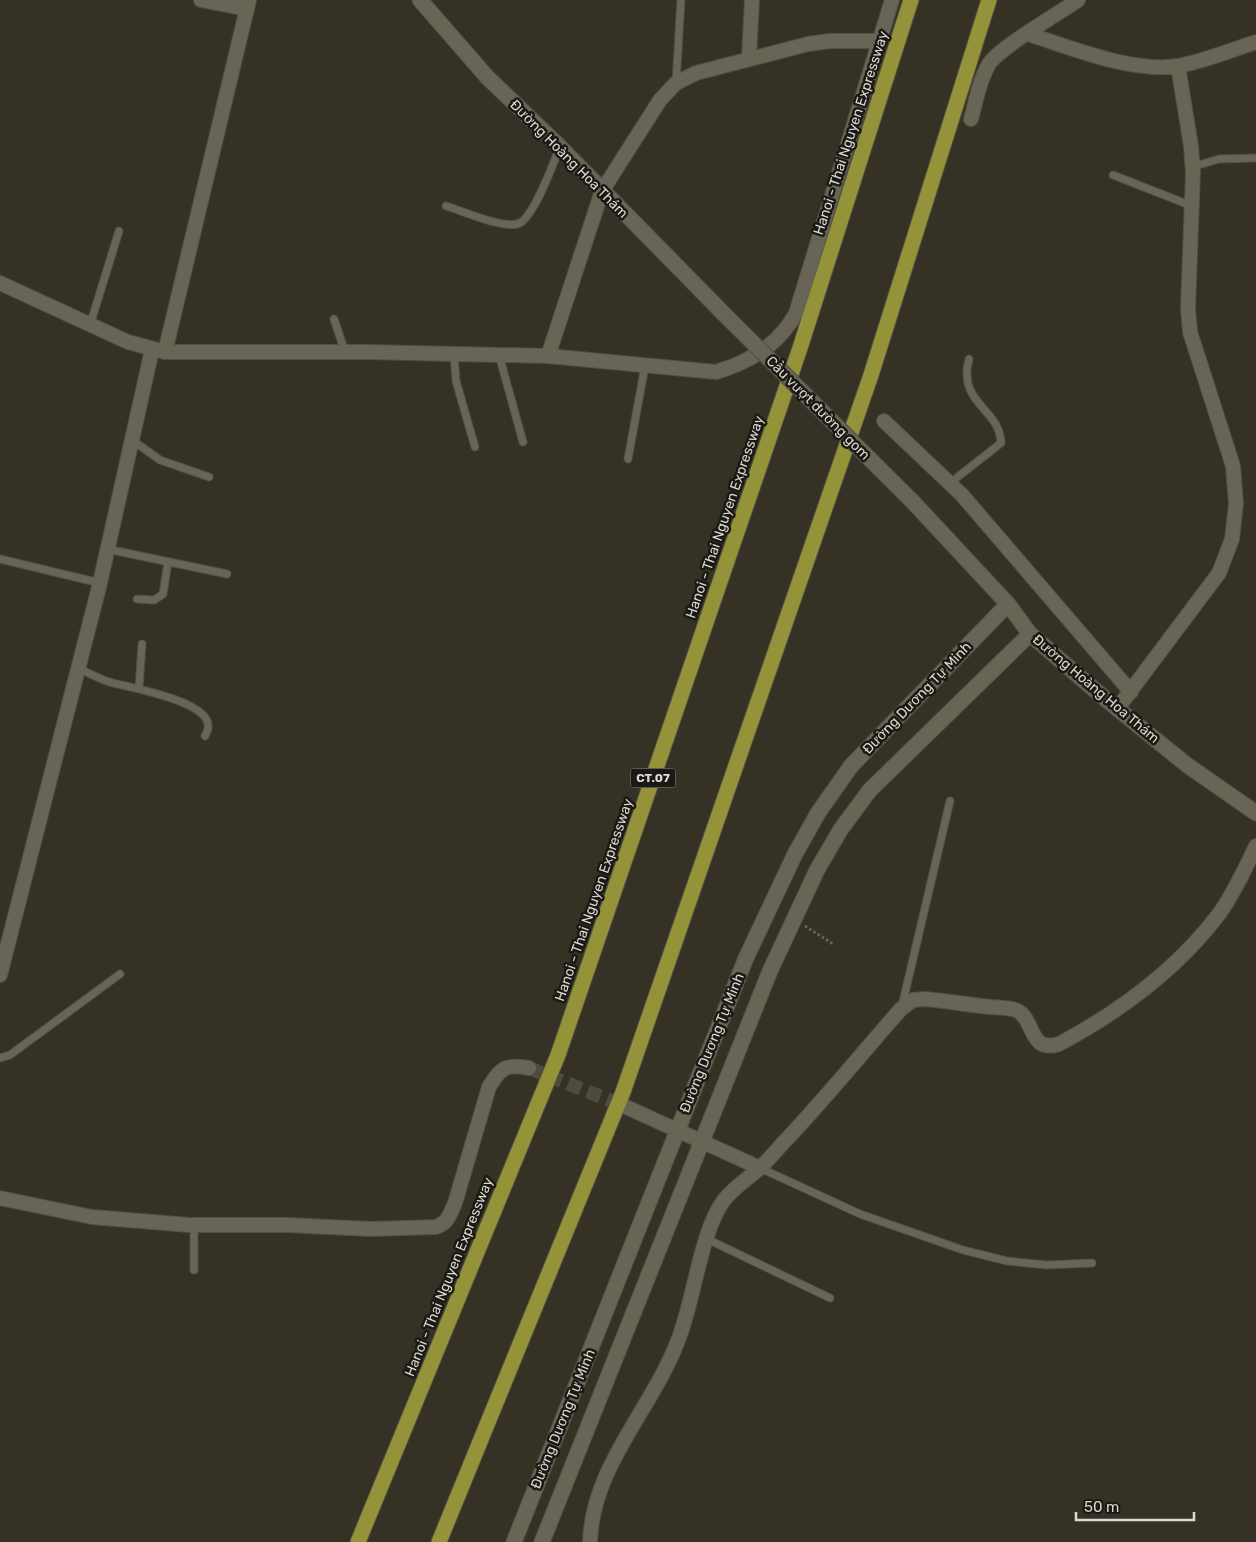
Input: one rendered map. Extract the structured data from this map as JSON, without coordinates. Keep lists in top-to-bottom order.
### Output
{
  "streets": {
    "highway": ["Hanoi - Thai Nguyen Expressway", "CT.07"],
    "street": ["Đường Hoàng Hoa Thám", "Cầu vượt đường gom", "Đường Dương Tự Minh"]
  },
  "crossings": [
    ["Đường Hoàng Hoa Thám", "Cầu vượt đường gom"],
    ["Đường Hoàng Hoa Thám", "Đường Dương Tự Minh"]
  ],
  "scale_bar": "50 m"
}
